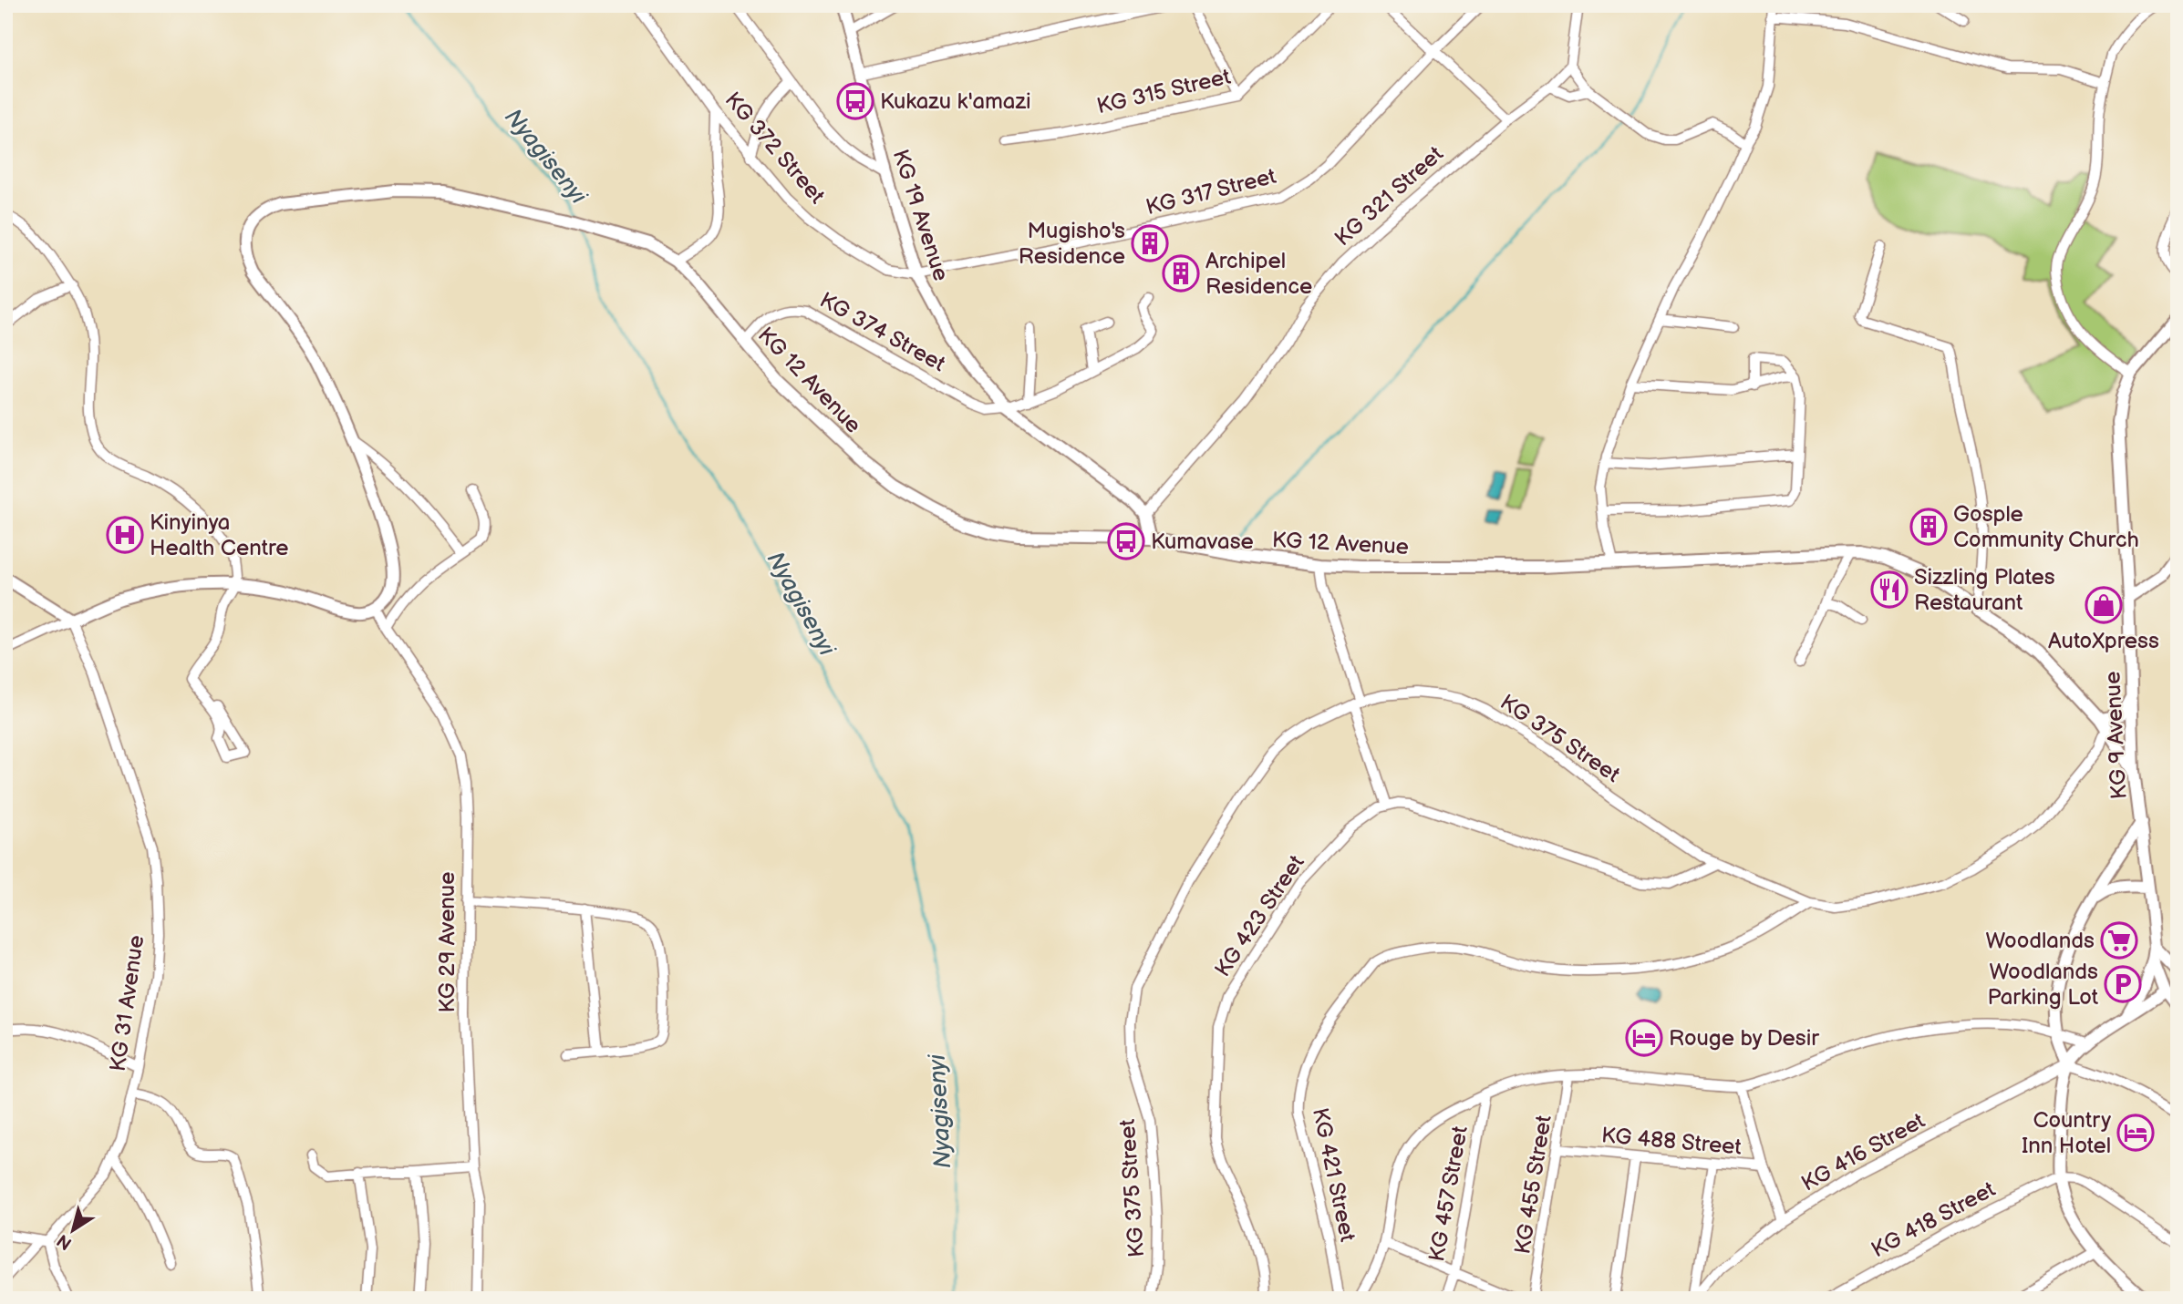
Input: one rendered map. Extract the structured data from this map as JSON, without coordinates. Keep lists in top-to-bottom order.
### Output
{
  "streets": {
    "main road": ["KG 19 Avenue", "KG 12 Avenue", "KG 9 Avenue"],
    "street": [
      "KG 315 Street",
      "KG 372 Street",
      "KG 317 Street",
      "KG 321 Street",
      "KG 374 Street",
      "KG 375 Street",
      "KG 423 Street",
      "KG 29 Avenue",
      "KG 31 Avenue",
      "KG 488 Street",
      "KG 416 Street",
      "KG 421 Street",
      "KG 455 Street",
      "KG 457 Street",
      "KG 418 Street"
    ]
  },
  "crossings": [
    ["KG 372 Street", "KG 317 Street"],
    ["KG 372 Street", "KG 19 Avenue"],
    ["KG 317 Street", "KG 19 Avenue"],
    ["KG 321 Street", "KG 19 Avenue"],
    ["KG 19 Avenue", "KG 374 Street"],
    ["KG 374 Street", "KG 12 Avenue"],
    ["KG 12 Avenue", "KG 9 Avenue"],
    ["KG 12 Avenue", "KG 375 Street"],
    ["KG 12 Avenue", "KG 29 Avenue"],
    ["KG 375 Street", "KG 421 Street"],
    ["KG 488 Street", "KG 416 Street"],
    ["KG 488 Street", "KG 455 Street"]
  ],
  "water": ["Nyagisenyi"],
  "places": {
    "bus stop": ["Kukazu k'amazi", "Kumavase"],
    "building": ["Mugisho's Residence", "Archipel Residence", "Gosple Community Church"],
    "hospital": ["Kinyinya Health Centre"],
    "restaurant": ["Sizzling Plates Restaurant"],
    "shop": ["AutoXpress"],
    "supermarket": ["Woodlands"],
    "parking": ["Woodlands Parking Lot"],
    "hotel": ["Rouge by Desir", "Country Inn Hotel"]
  },
  "north": "bottom left"
}
